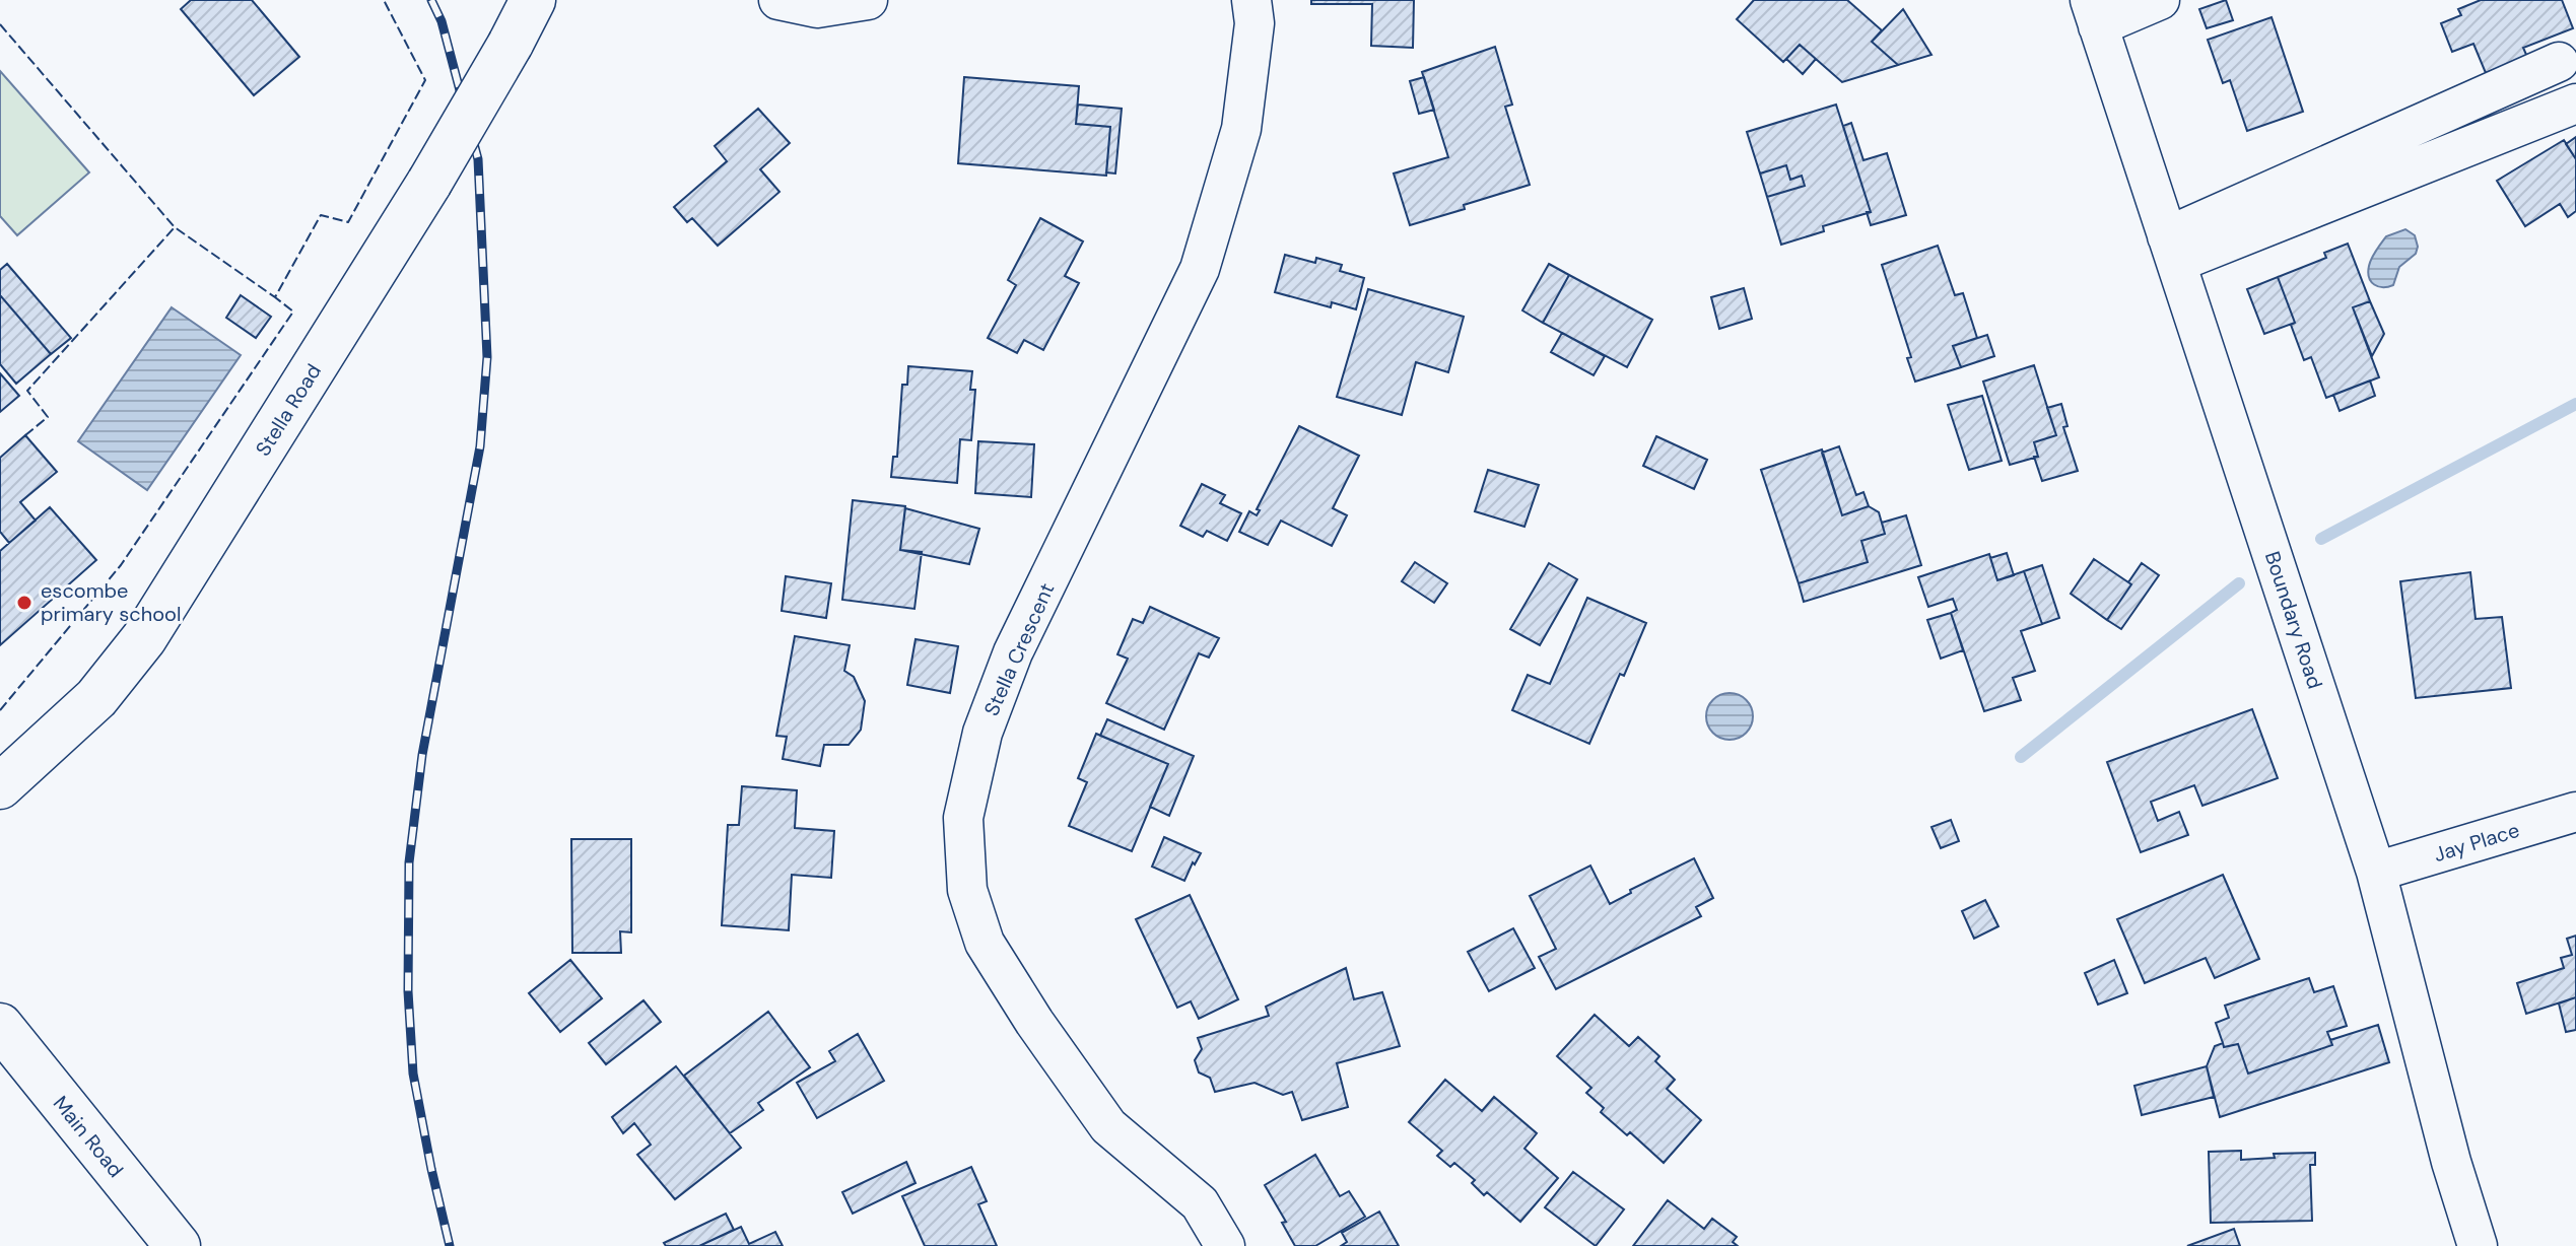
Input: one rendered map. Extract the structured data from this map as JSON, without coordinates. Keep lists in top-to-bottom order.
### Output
{
  "streets": {
    "main road": ["Stella Road", "Main Road"],
    "street": ["Boundary Road", "Stella Crescent", "Jay Place"]
  },
  "crossings": [
    ["Boundary Road", "Jay Place"]
  ],
  "places": ["escombe primary school"]
}
